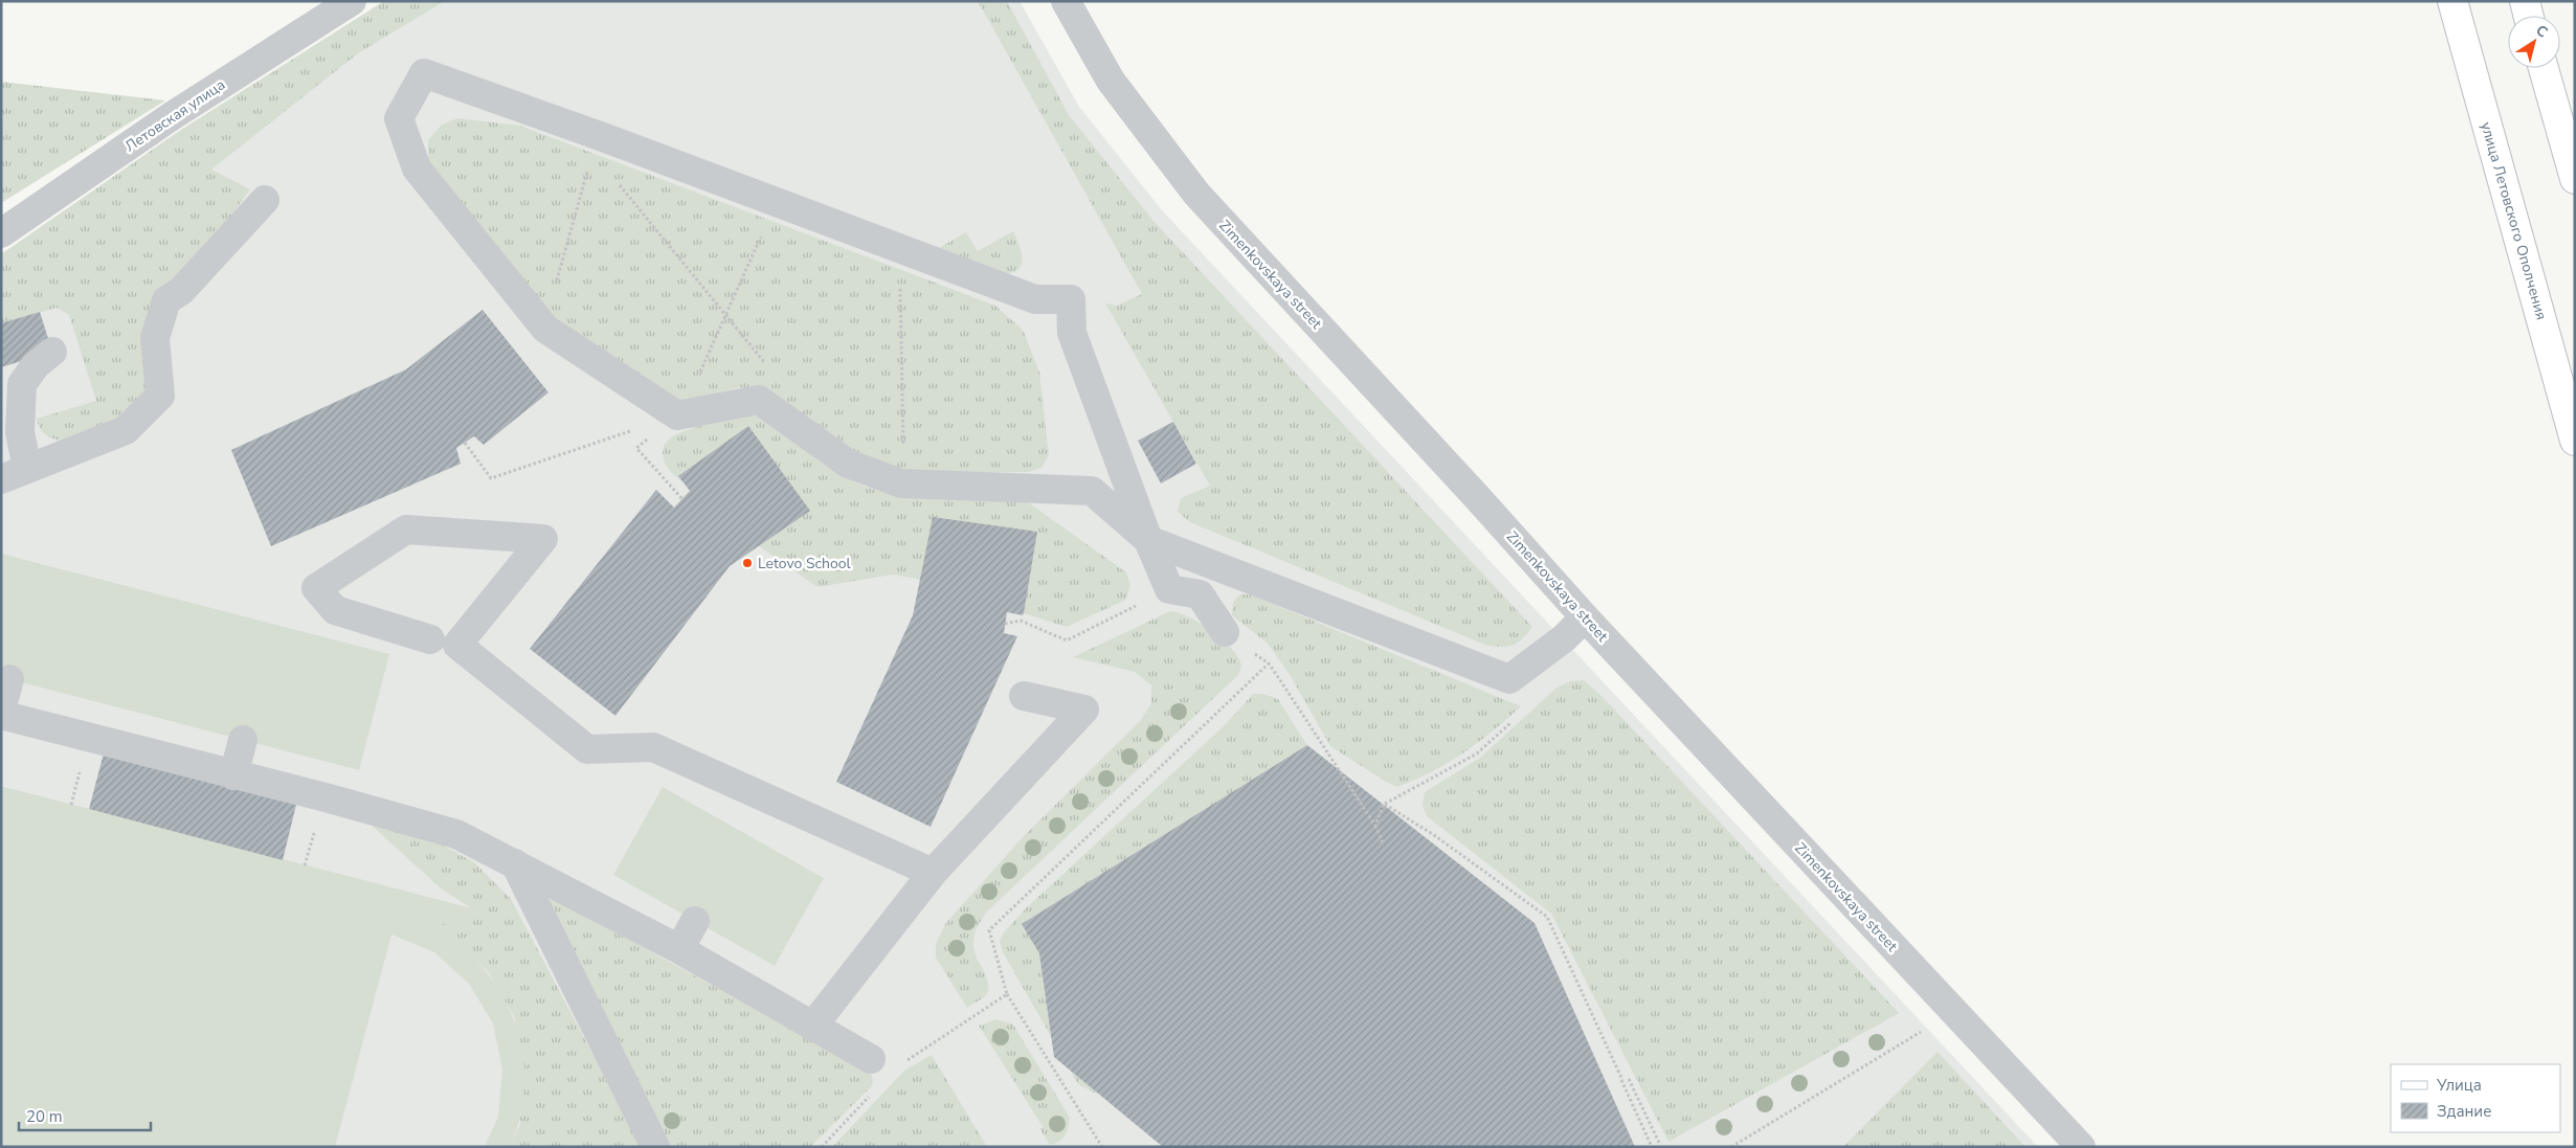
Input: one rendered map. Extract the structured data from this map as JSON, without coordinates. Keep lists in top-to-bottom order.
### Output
{
  "streets": {
    "main road": ["улица Летовского Ополчения"],
    "street": ["Летовская улица", "Zimenkovskaya street"]
  },
  "places": ["Letovo School"],
  "legend": ["Улица", "Здание"],
  "scale_bar": "20 m",
  "north": "top right"
}
